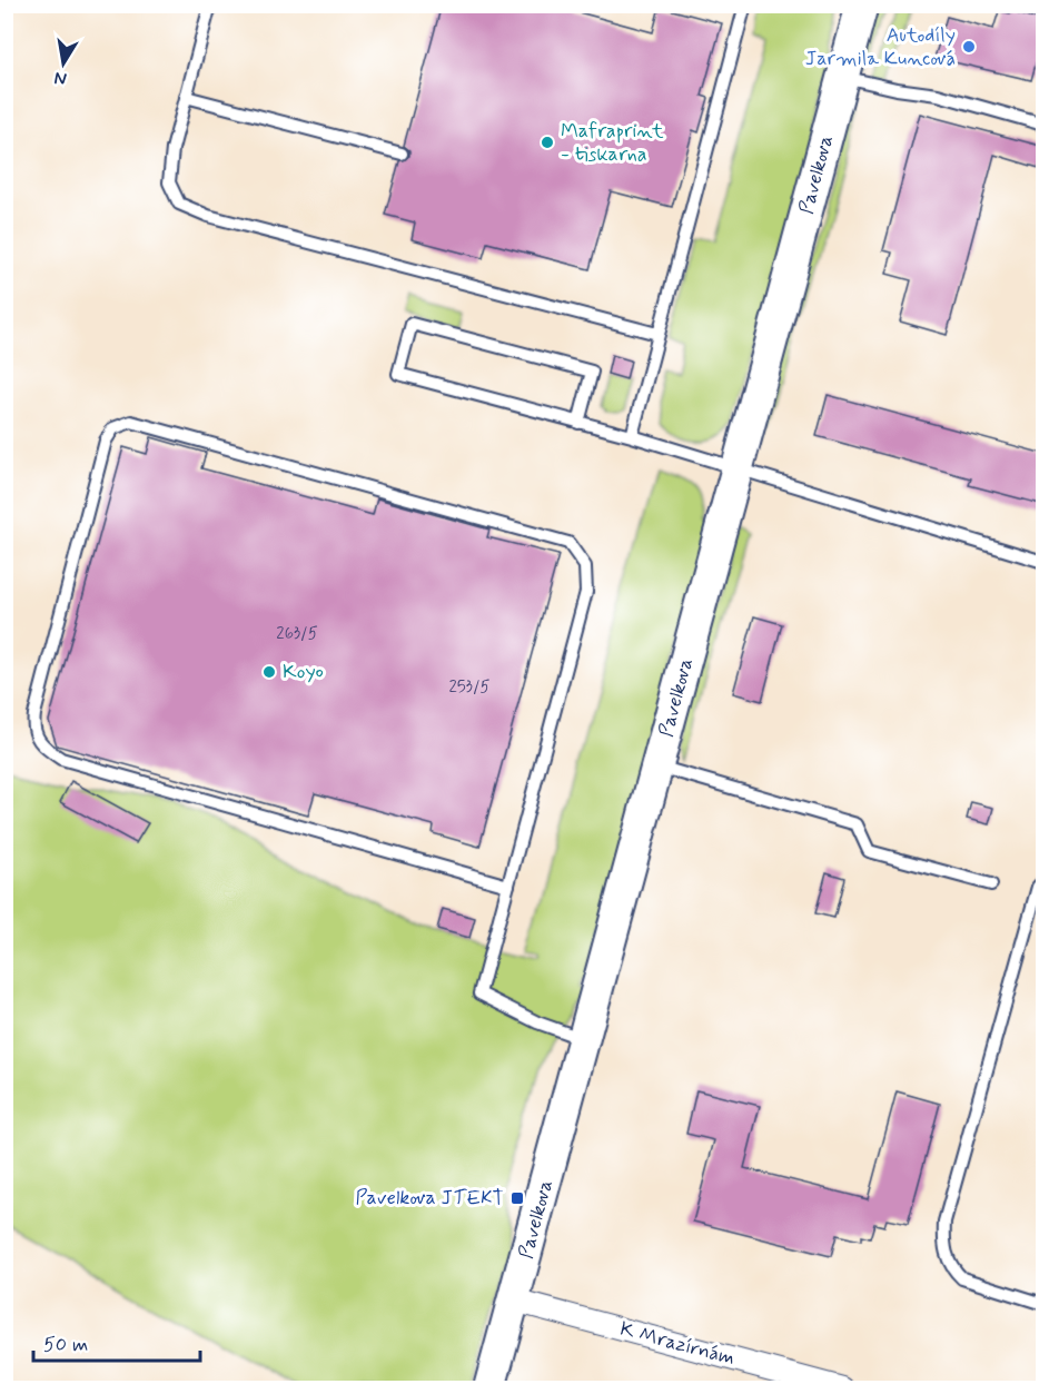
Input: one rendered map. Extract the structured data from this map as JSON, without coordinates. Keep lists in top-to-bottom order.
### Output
{
  "streets": {
    "street": ["Pavelkova", "K Mrazírnám"]
  },
  "crossings": [
    ["Pavelkova", "K Mrazírnám"]
  ],
  "places": {
    "other": ["Autodíly Jarmila Kuncová", "Mafraprint - tiskarna", "Koyo"],
    "transit": ["Pavelkova JTEKT"]
  },
  "house_numbers": ["263/5", "253/5"],
  "scale_bar": "50 m",
  "north": "bottom"
}
